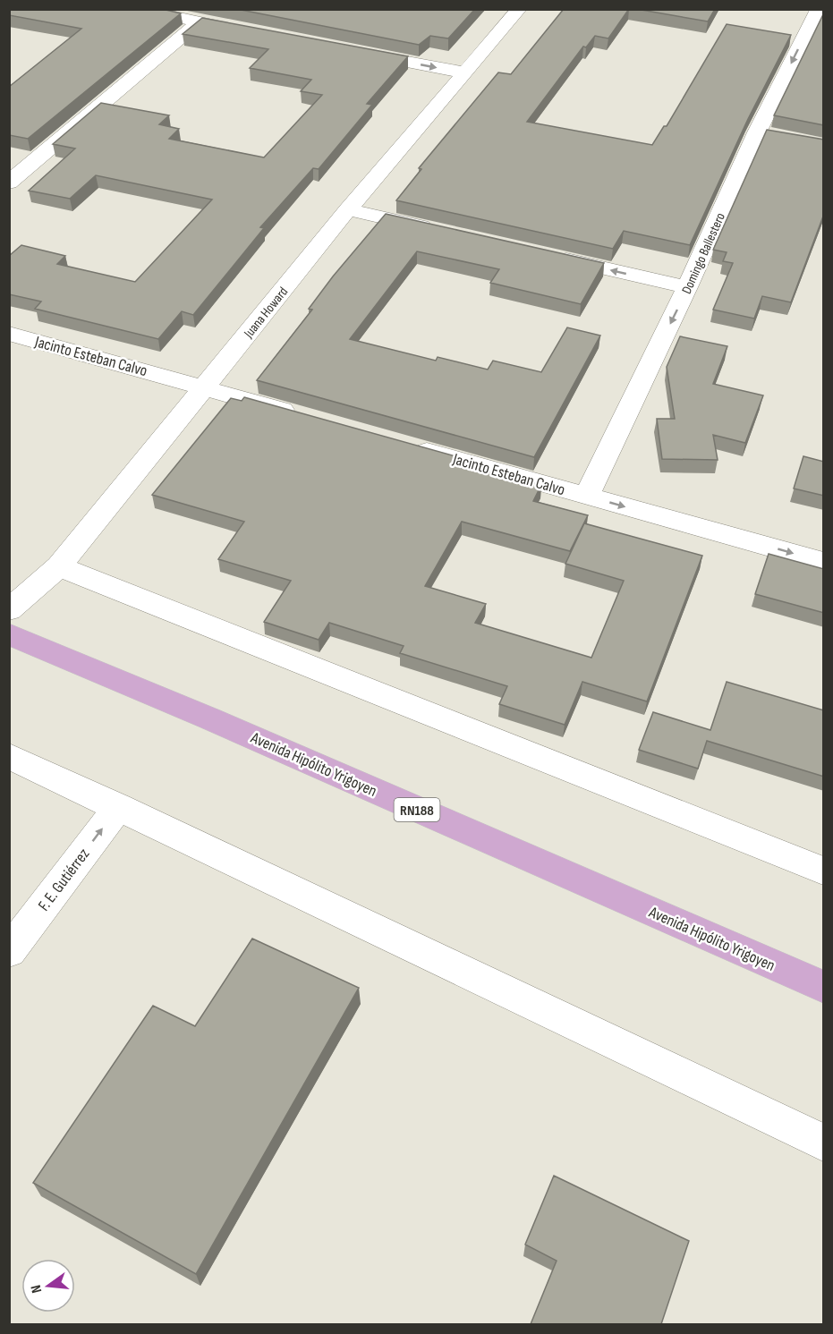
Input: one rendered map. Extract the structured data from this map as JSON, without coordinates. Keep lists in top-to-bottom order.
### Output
{
  "streets": {
    "main road": ["Avenida Hipólito Yrigoyen", "RN188"],
    "street": [
      "Domingo Ballestero",
      "Juana Howard",
      "Jacinto Esteban Calvo",
      "F. E. Gutiérrez"
    ]
  },
  "crossings": [
    ["Domingo Ballestero", "Jacinto Esteban Calvo"],
    ["Juana Howard", "Jacinto Esteban Calvo"]
  ],
  "one_way": ["Domingo Ballestero", "F. E. Gutiérrez"],
  "north": "left"
}
